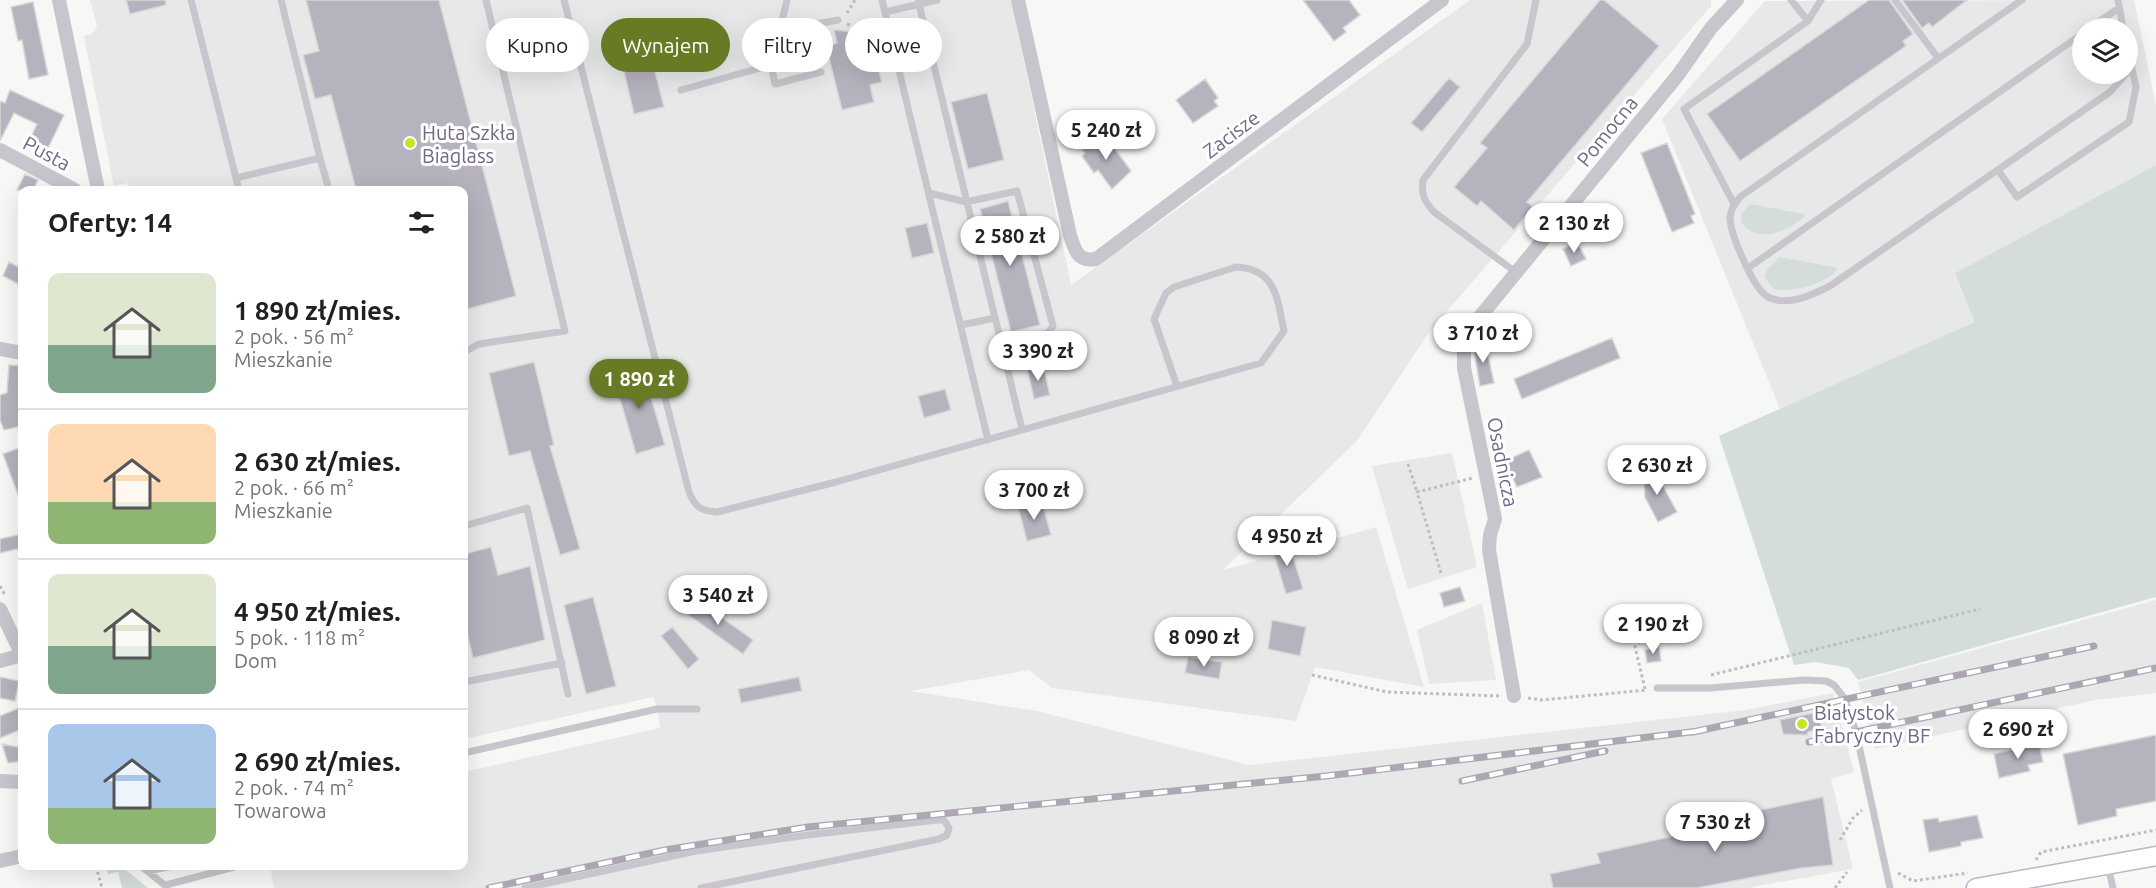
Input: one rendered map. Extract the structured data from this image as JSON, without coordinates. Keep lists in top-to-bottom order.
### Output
{
  "streets": {
    "street": [
      "Pomocna",
      "Zacisze",
      "Pusta",
      "Osadnicza"
    ]
  },
  "crossings": [
    ["Pomocna", "Osadnicza"]
  ],
  "places": ["Huta Szkła Biaglass", "Białystok Fabryczny BF"],
  "page": {
    "chip": [
      "Kupno",
      "Wynajem",
      "Filtry",
      "Nowe"
    ],
    "price": [
      "5 240 zł",
      "2 130 zł",
      "2 580 zł",
      "3 710 zł",
      "3 390 zł",
      "1 890 zł",
      "2 630 zł",
      "3 700 zł",
      "4 950 zł",
      "3 540 zł",
      "2 190 zł",
      "8 090 zł",
      "2 690 zł",
      "7 530 zł"
    ],
    "heading": "Oferty: 14",
    "list": [
      {
        "name": "1 890 zł/mies.",
        "note": "2 pok. · 56 m² · Mieszkanie"
      },
      {
        "name": "2 630 zł/mies.",
        "note": "2 pok. · 66 m² · Mieszkanie"
      },
      {
        "name": "4 950 zł/mies.",
        "note": "5 pok. · 118 m² · Dom"
      },
      {
        "name": "2 690 zł/mies.",
        "note": "2 pok. · 74 m² · Towarowa"
      }
    ]
  }
}
